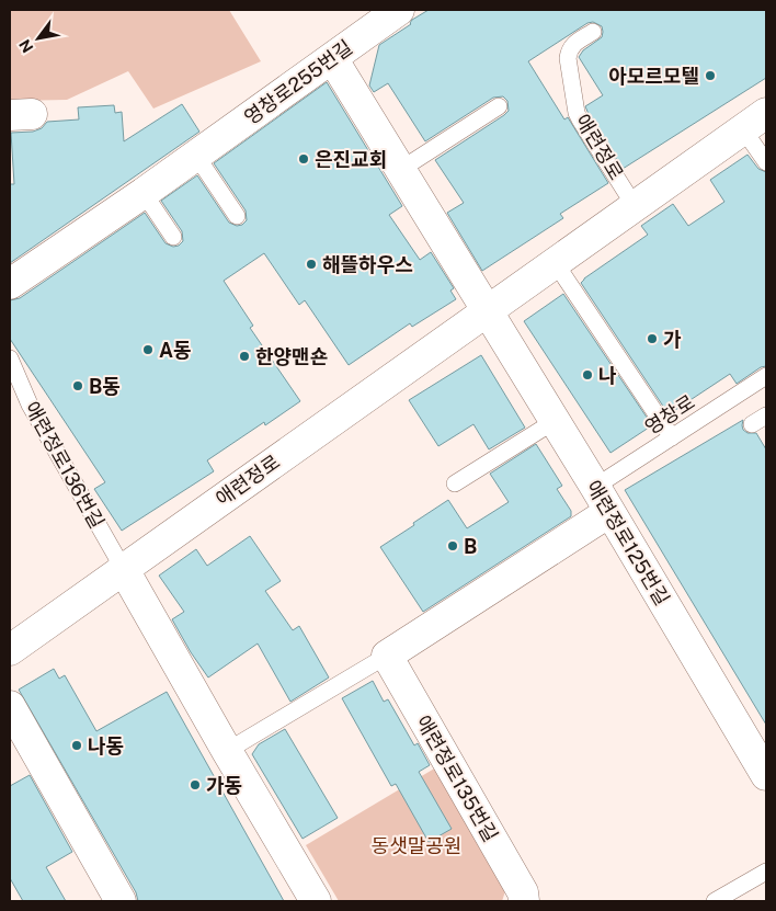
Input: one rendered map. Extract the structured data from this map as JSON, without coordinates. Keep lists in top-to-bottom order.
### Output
{
  "streets": {
    "street": [
      "영창로255번길",
      "애련정로",
      "애련정로125번길",
      "애련정로135번길"
    ],
    "lane": ["영창로", "애련정로136번길"]
  },
  "crossings": [
    ["애련정로", "애련정로136번길"],
    ["애련정로", "애련정로125번길"],
    ["영창로", "애련정로125번길"]
  ],
  "parks": ["동샛말공원"],
  "places": [
    "아모르모텔",
    "은진교회",
    "해뜰하우스",
    "가",
    "A동",
    "한양맨숀",
    "나",
    "B동",
    "B",
    "나동",
    "가동"
  ],
  "north": "bottom left"
}
